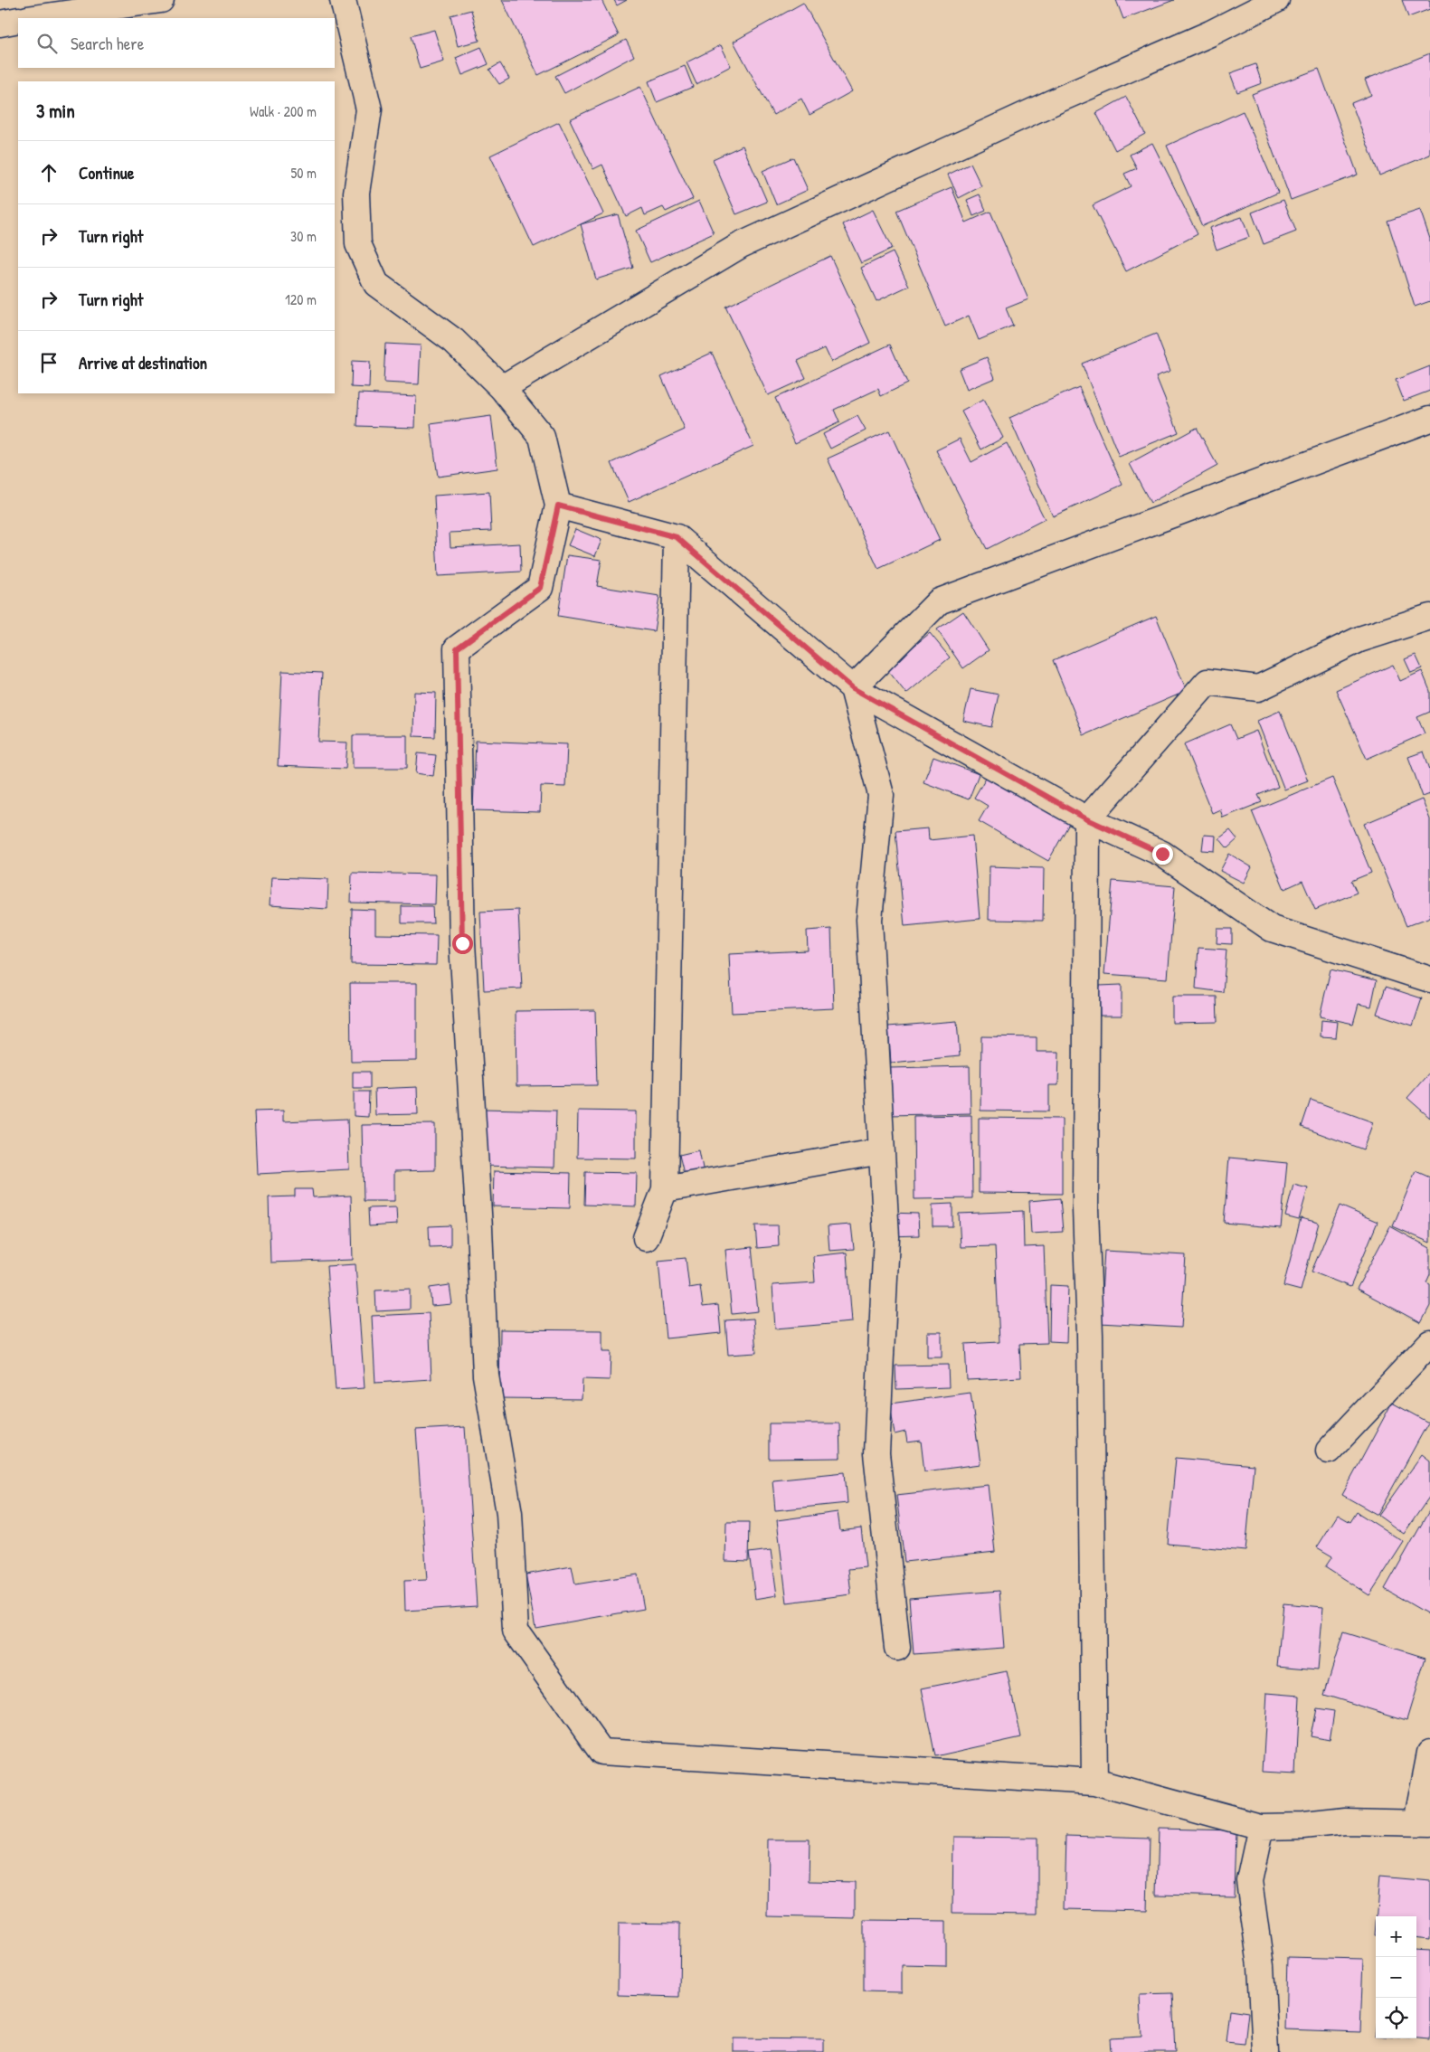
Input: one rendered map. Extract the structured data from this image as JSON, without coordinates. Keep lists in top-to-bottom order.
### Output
{
  "page": {
    "search": "Search here",
    "heading": ["3 min", "Walk · 200 m"],
    "list": [
      ["Continue", "50 m"],
      ["Turn right", "30 m"],
      ["Turn right", "120 m"],
      "Arrive at destination"
    ],
    "map_buttons": ["+", "−"]
  }
}
